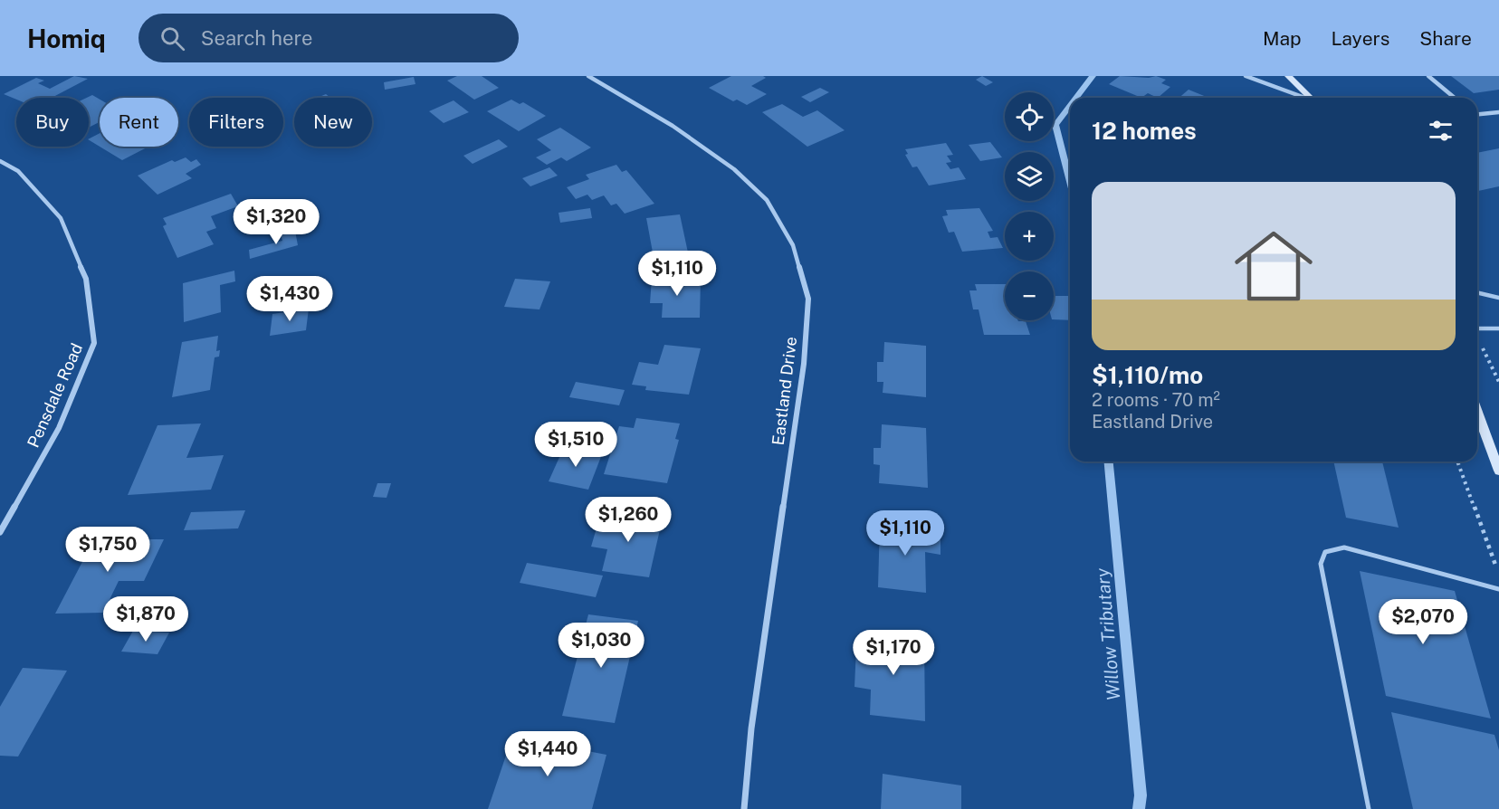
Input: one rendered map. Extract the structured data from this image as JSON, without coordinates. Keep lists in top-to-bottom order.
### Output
{
  "streets": {
    "street": ["Eastland Drive", "Pensdale Road"]
  },
  "water": ["Willow Tributary"],
  "page": {
    "header": "Homiq",
    "search": "Search here",
    "nav": ["Map", "Layers", "Share"],
    "map_buttons": ["+", "−"],
    "chip": [
      "Buy",
      "Rent",
      "Filters",
      "New"
    ],
    "heading": "12 homes",
    "list": [
      {
        "name": "$1,110/mo",
        "note": "2 rooms · 70 m² · Eastland Drive"
      }
    ],
    "price": [
      "$1,320",
      "$1,110",
      "$1,430",
      "$1,510",
      "$1,260",
      "$1,110",
      "$1,750",
      "$1,870",
      "$2,070",
      "$1,030",
      "$1,170",
      "$1,440"
    ]
  }
}
